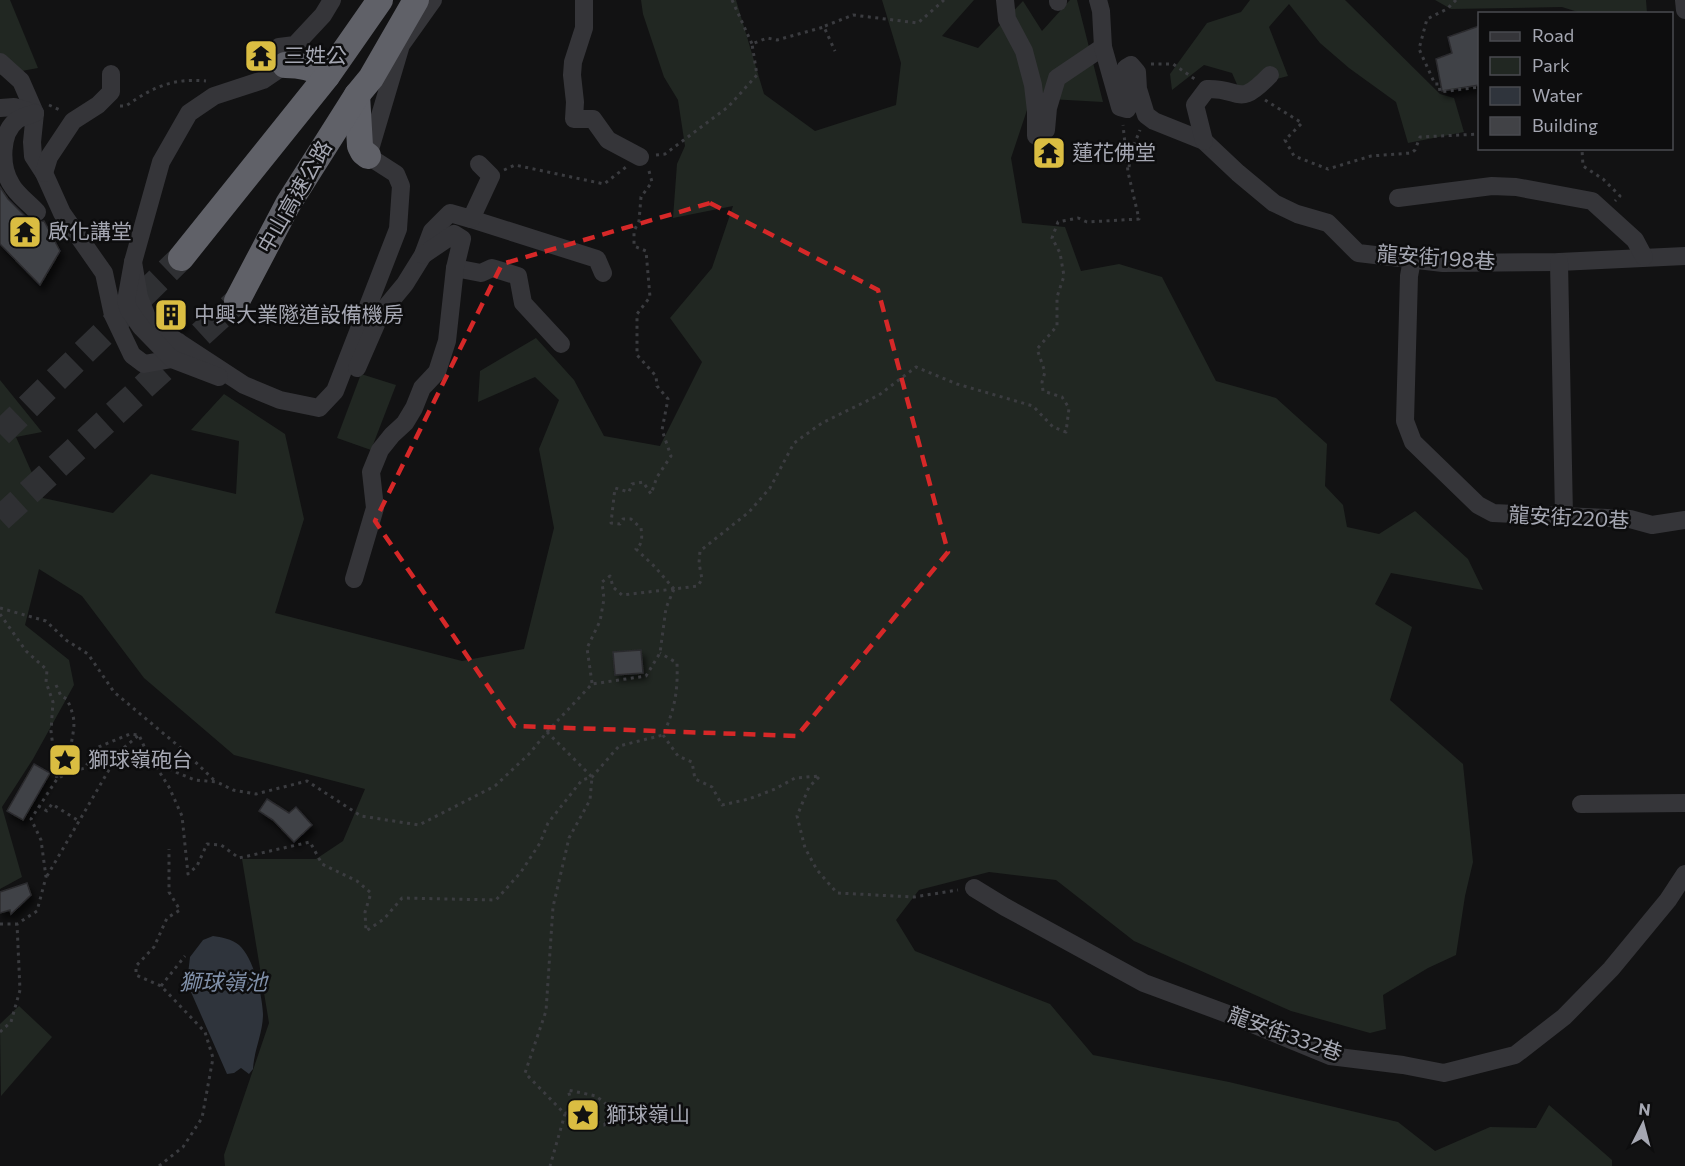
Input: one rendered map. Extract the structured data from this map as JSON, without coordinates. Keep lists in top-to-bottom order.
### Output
{
  "streets": {
    "highway": ["中山高速公路"],
    "lane": ["龍安街198巷", "龍安街220巷", "龍安街332巷"]
  },
  "crossings": [
    ["龍安街198巷", "龍安街220巷"]
  ],
  "water": ["獅球嶺池"],
  "places": {
    "temple": ["三姓公", "蓮花佛堂", "啟化講堂"],
    "building": ["中興大業隧道設備機房"],
    "place": ["獅球嶺砲台", "獅球嶺山"]
  },
  "legend": [
    "Road",
    "Park",
    "Water",
    "Building"
  ],
  "north": "top"
}
